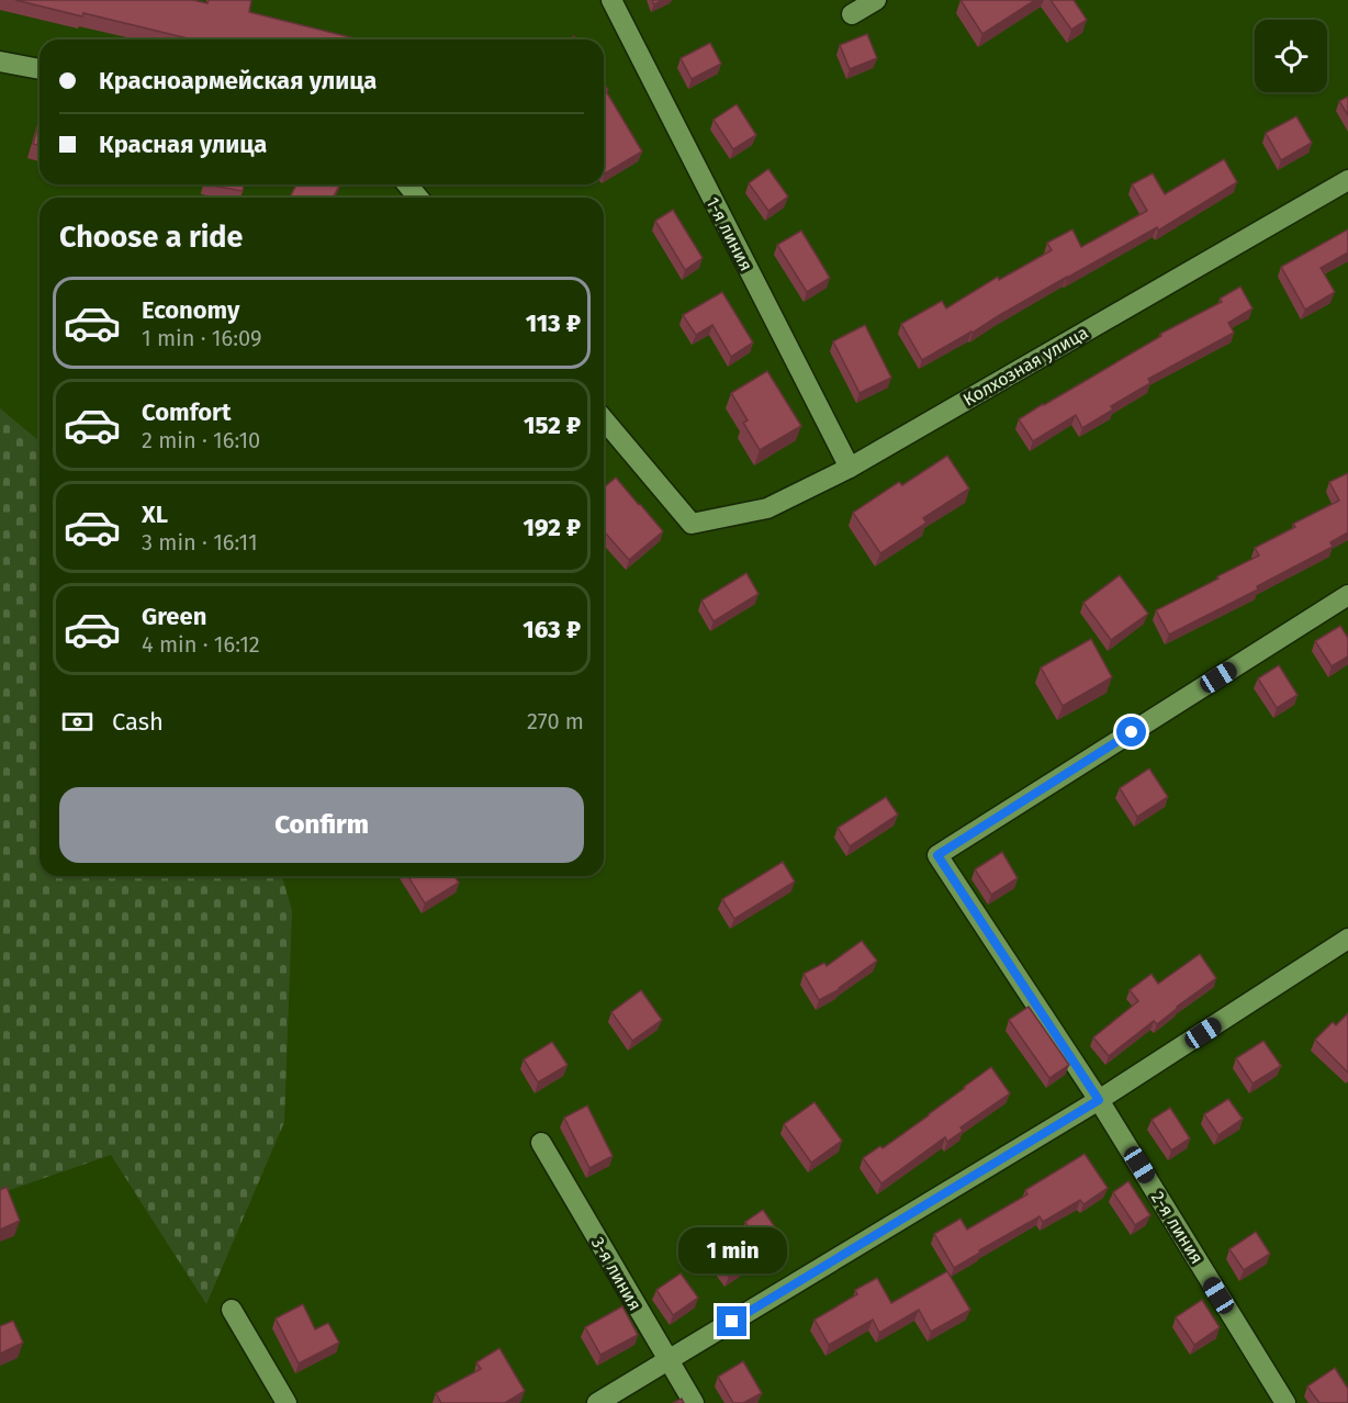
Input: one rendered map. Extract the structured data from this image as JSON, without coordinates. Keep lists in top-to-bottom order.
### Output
{
  "streets": {
    "street": [
      "1-я линия",
      "Колхозная улица",
      "2-я линия",
      "3-я линия"
    ]
  },
  "crossings": [
    ["1-я линия", "Колхозная улица"]
  ],
  "page": {
    "banner": ["Красноармейская улица", "Красная улица"],
    "heading": "Choose a ride",
    "list": [
      {
        "name": "Economy",
        "note": "1 min · 16:09",
        "value": "113 ₽"
      },
      {
        "name": "Comfort",
        "note": "2 min · 16:10",
        "value": "152 ₽"
      },
      {
        "name": "XL",
        "note": "3 min · 16:11",
        "value": "192 ₽"
      },
      {
        "name": "Green",
        "note": "4 min · 16:12",
        "value": "163 ₽"
      }
    ],
    "pay": ["Cash", "270 m"],
    "buttons": "Confirm",
    "bubble": "1 min"
  }
}
